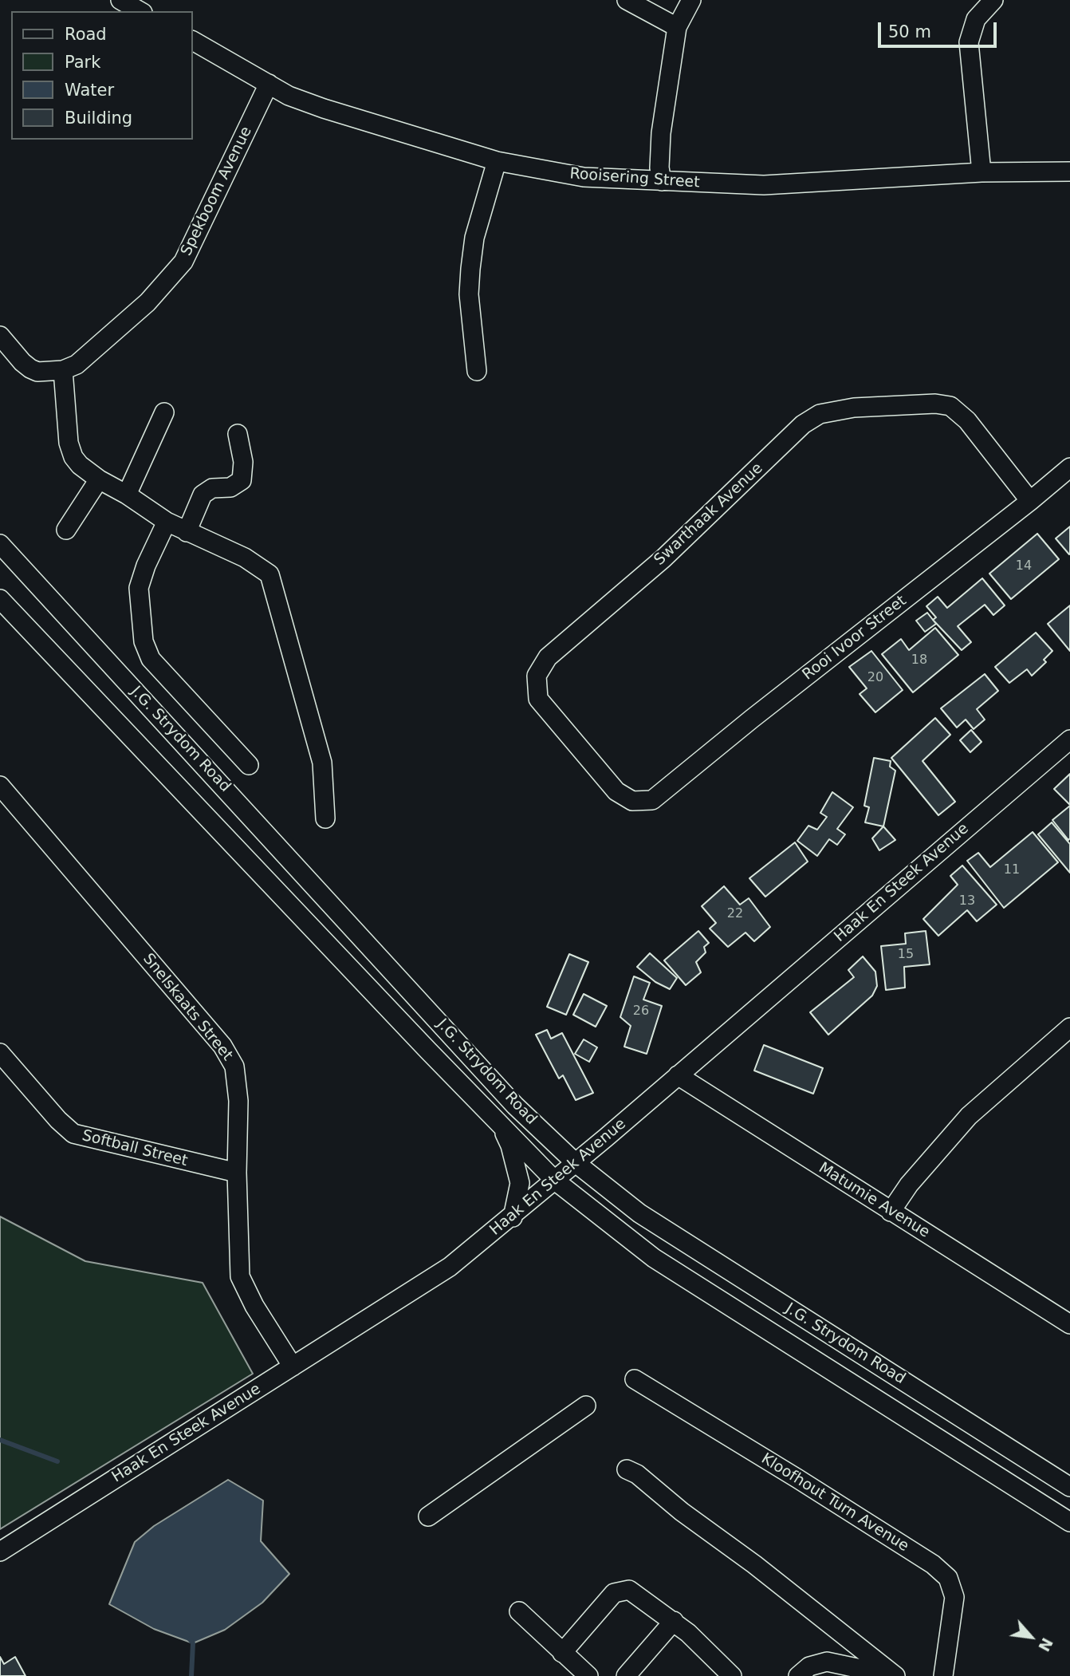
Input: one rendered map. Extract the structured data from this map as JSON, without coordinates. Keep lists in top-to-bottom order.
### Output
{
  "streets": {
    "street": [
      "Rooisering Street",
      "Spekboom Avenue",
      "Swarthaak Avenue",
      "Rooi Ivoor Street",
      "J.G. Strydom Road",
      "Haak En Steek Avenue",
      "Snelskaats Street",
      "Softball Street",
      "Matumie Avenue",
      "Kloofhout Turn Avenue"
    ]
  },
  "crossings": [
    ["Rooisering Street", "Spekboom Avenue"],
    ["Swarthaak Avenue", "Rooi Ivoor Street"],
    ["J.G. Strydom Road", "Haak En Steek Avenue"],
    ["Haak En Steek Avenue", "Snelskaats Street"],
    ["Haak En Steek Avenue", "Matumie Avenue"],
    ["Snelskaats Street", "Softball Street"]
  ],
  "house_numbers": [
    "14",
    "18",
    "20",
    "11",
    "13",
    "22",
    "15",
    "26"
  ],
  "legend": [
    "Road",
    "Park",
    "Water",
    "Building"
  ],
  "scale_bar": "50 m",
  "north": "bottom right"
}
